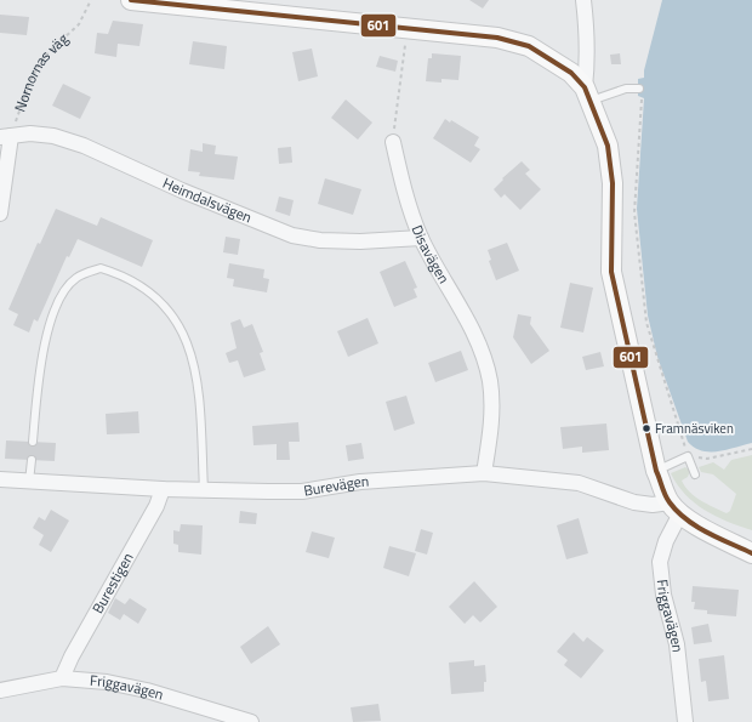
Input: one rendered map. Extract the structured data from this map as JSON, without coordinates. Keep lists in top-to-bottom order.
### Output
{
  "streets": {
    "street": [
      "Heimdalsvägen",
      "Disavägen",
      "Burevägen",
      "Burestigen",
      "Friggavägen"
    ],
    "path": ["Nornornas väg"]
  },
  "crossings": [
    ["Nornornas väg", "Heimdalsvägen"],
    ["Heimdalsvägen", "Disavägen"],
    ["Disavägen", "Burevägen"],
    ["Burevägen", "Burestigen"],
    ["Burevägen", "Friggavägen"],
    ["Burestigen", "Friggavägen"]
  ],
  "places": ["Framnäsviken"],
  "lines": ["transit line 601"]
}
